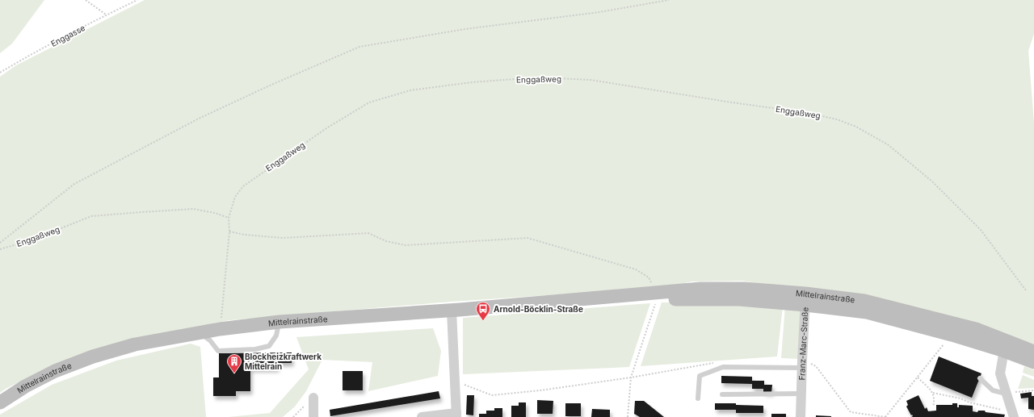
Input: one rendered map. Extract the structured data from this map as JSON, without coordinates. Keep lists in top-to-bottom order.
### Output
{
  "streets": {
    "street": ["Mittelrainstraße", "Franz-Marc-Straße"],
    "path": ["Enggasse", "Enggaßweg"]
  },
  "crossings": [
    ["Enggaßweg", "Mittelrainstraße"],
    ["Mittelrainstraße", "Franz-Marc-Straße"]
  ],
  "places": {
    "bus stop": ["Arnold-Böcklin-Straße"],
    "building": ["Blockheizkraftwerk Mittelrain"]
  }
}
